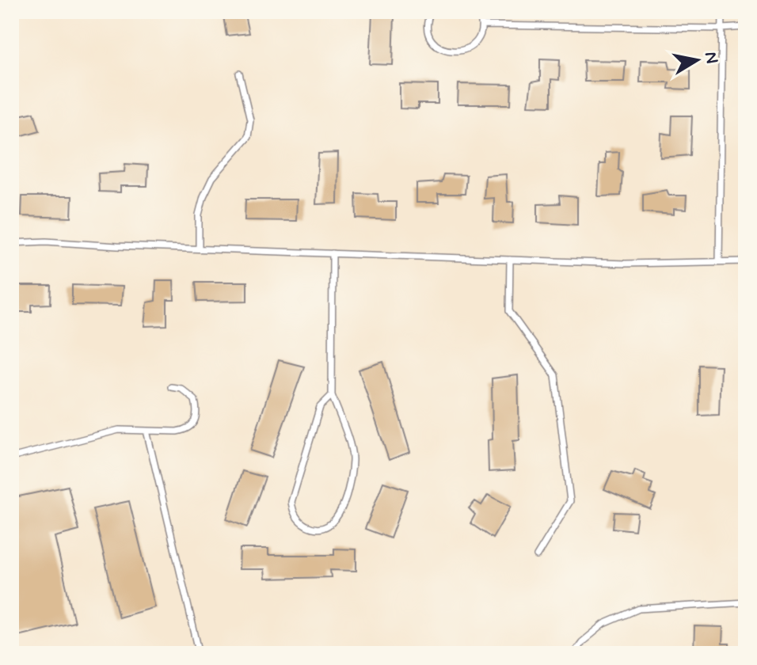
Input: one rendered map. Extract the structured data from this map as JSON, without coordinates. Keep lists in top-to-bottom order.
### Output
{
  "north": "right"
}
